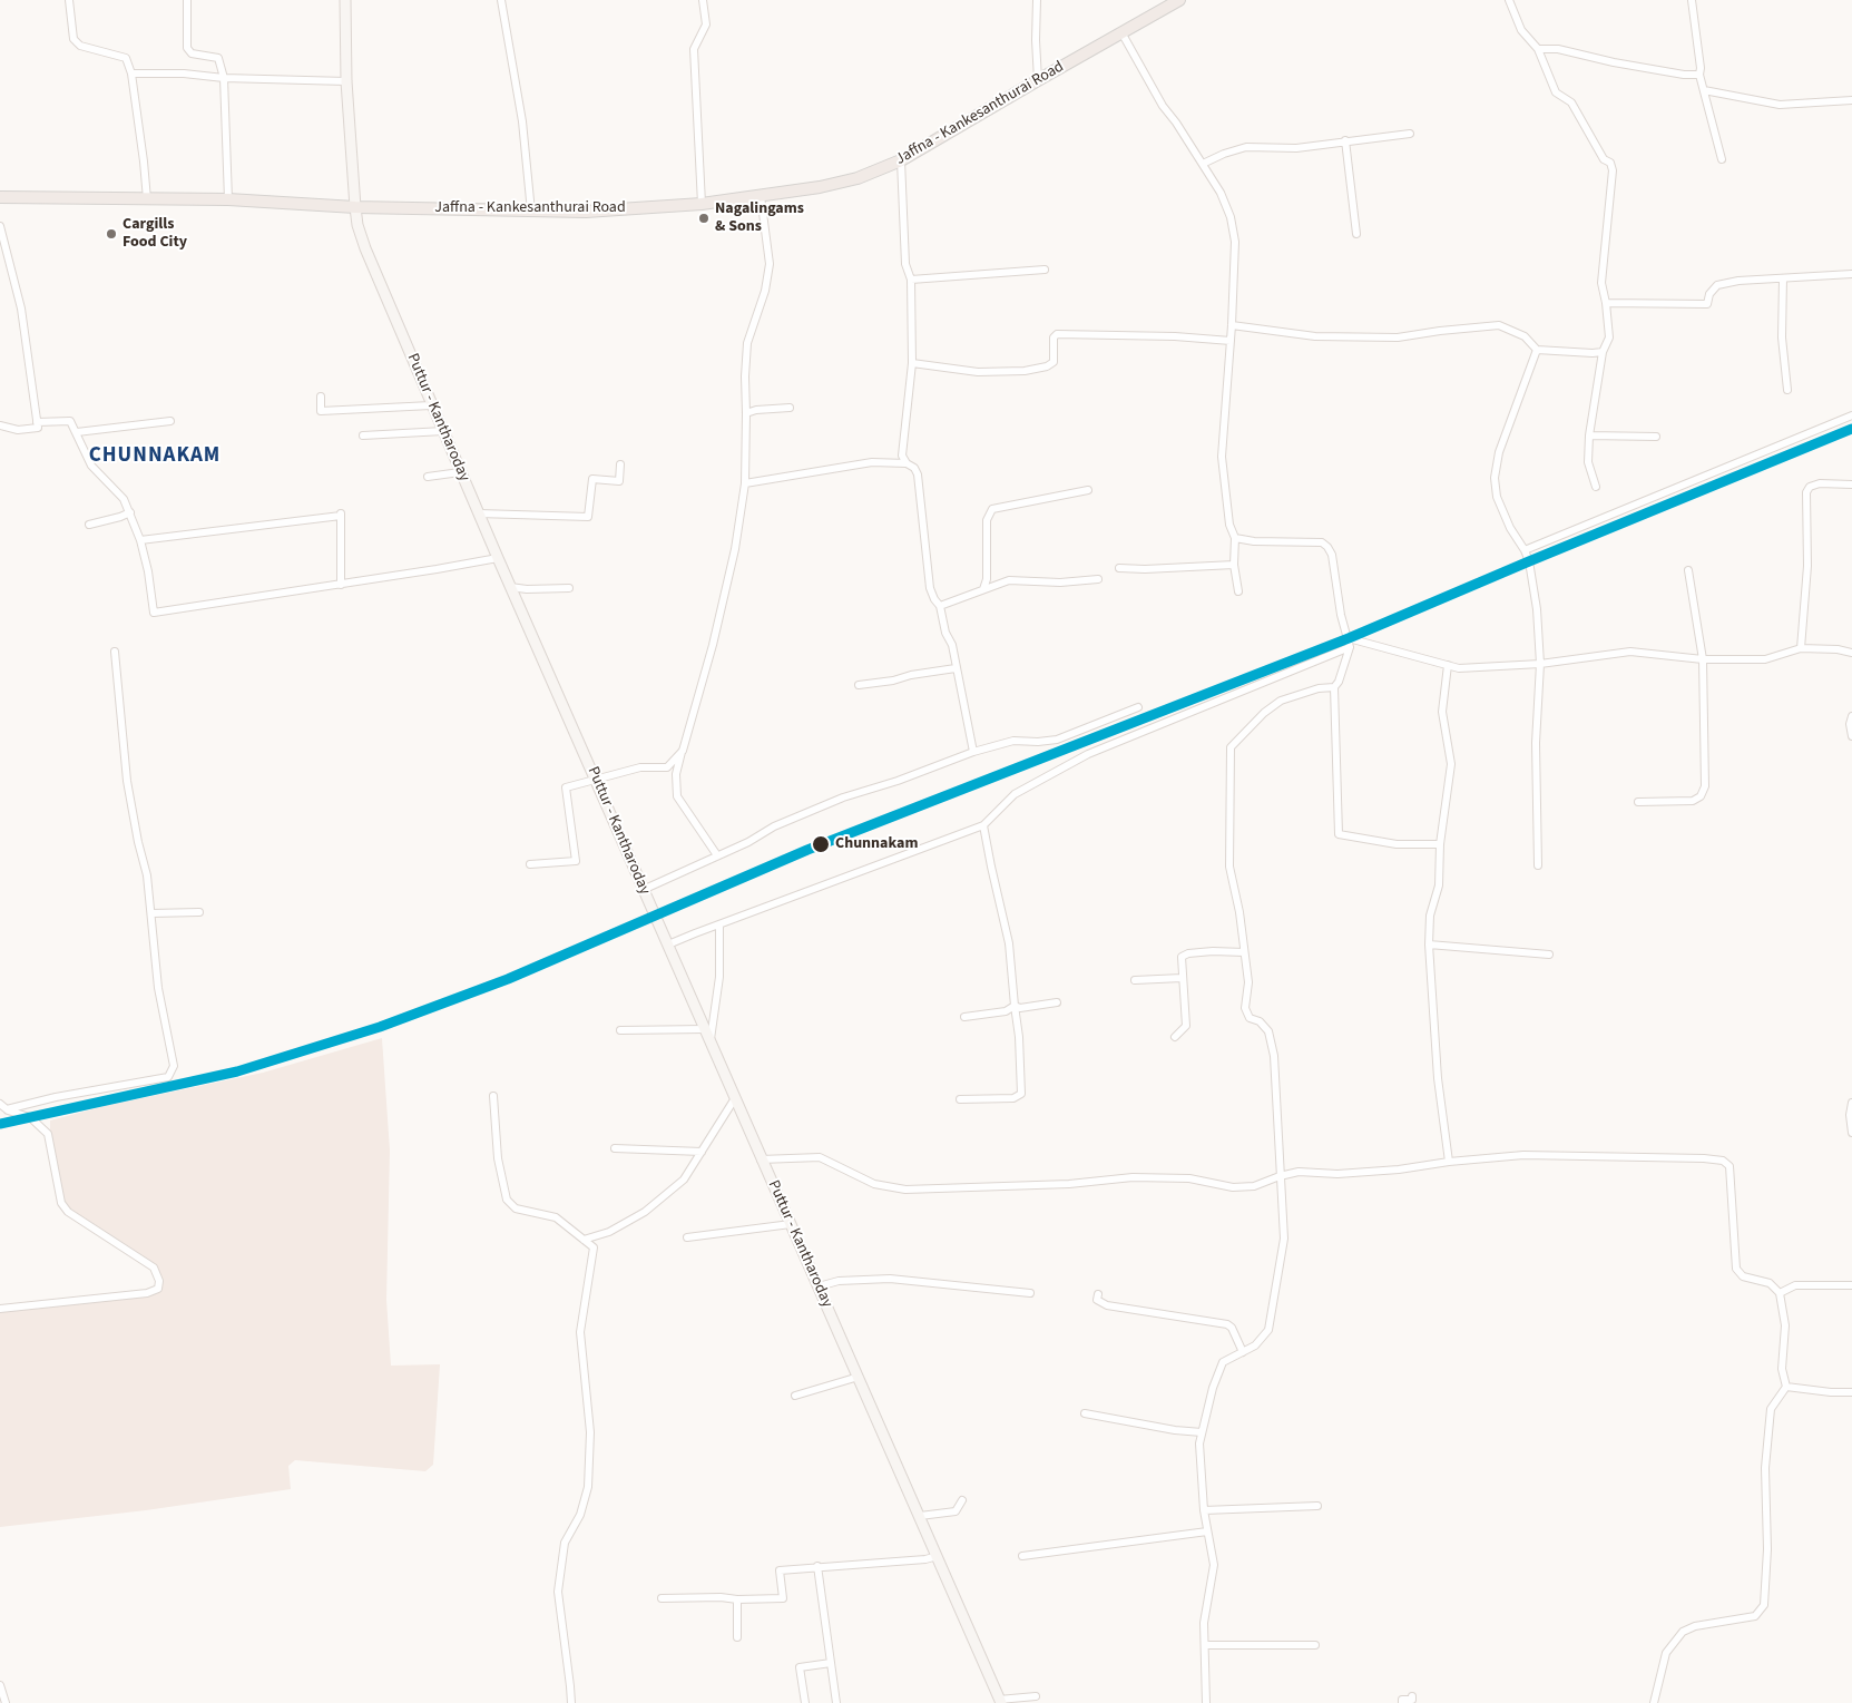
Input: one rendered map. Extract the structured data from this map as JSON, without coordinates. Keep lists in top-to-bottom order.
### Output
{
  "streets": {
    "main road": ["Jaffna - Kankesanthurai Road", "Puttur - Kantharoday"]
  },
  "crossings": [
    ["Jaffna - Kankesanthurai Road", "Puttur - Kantharoday"]
  ],
  "districts": ["CHUNNAKAM"],
  "places": ["Nagalingams & Sons", "Cargills Food City", "Chunnakam"]
}
